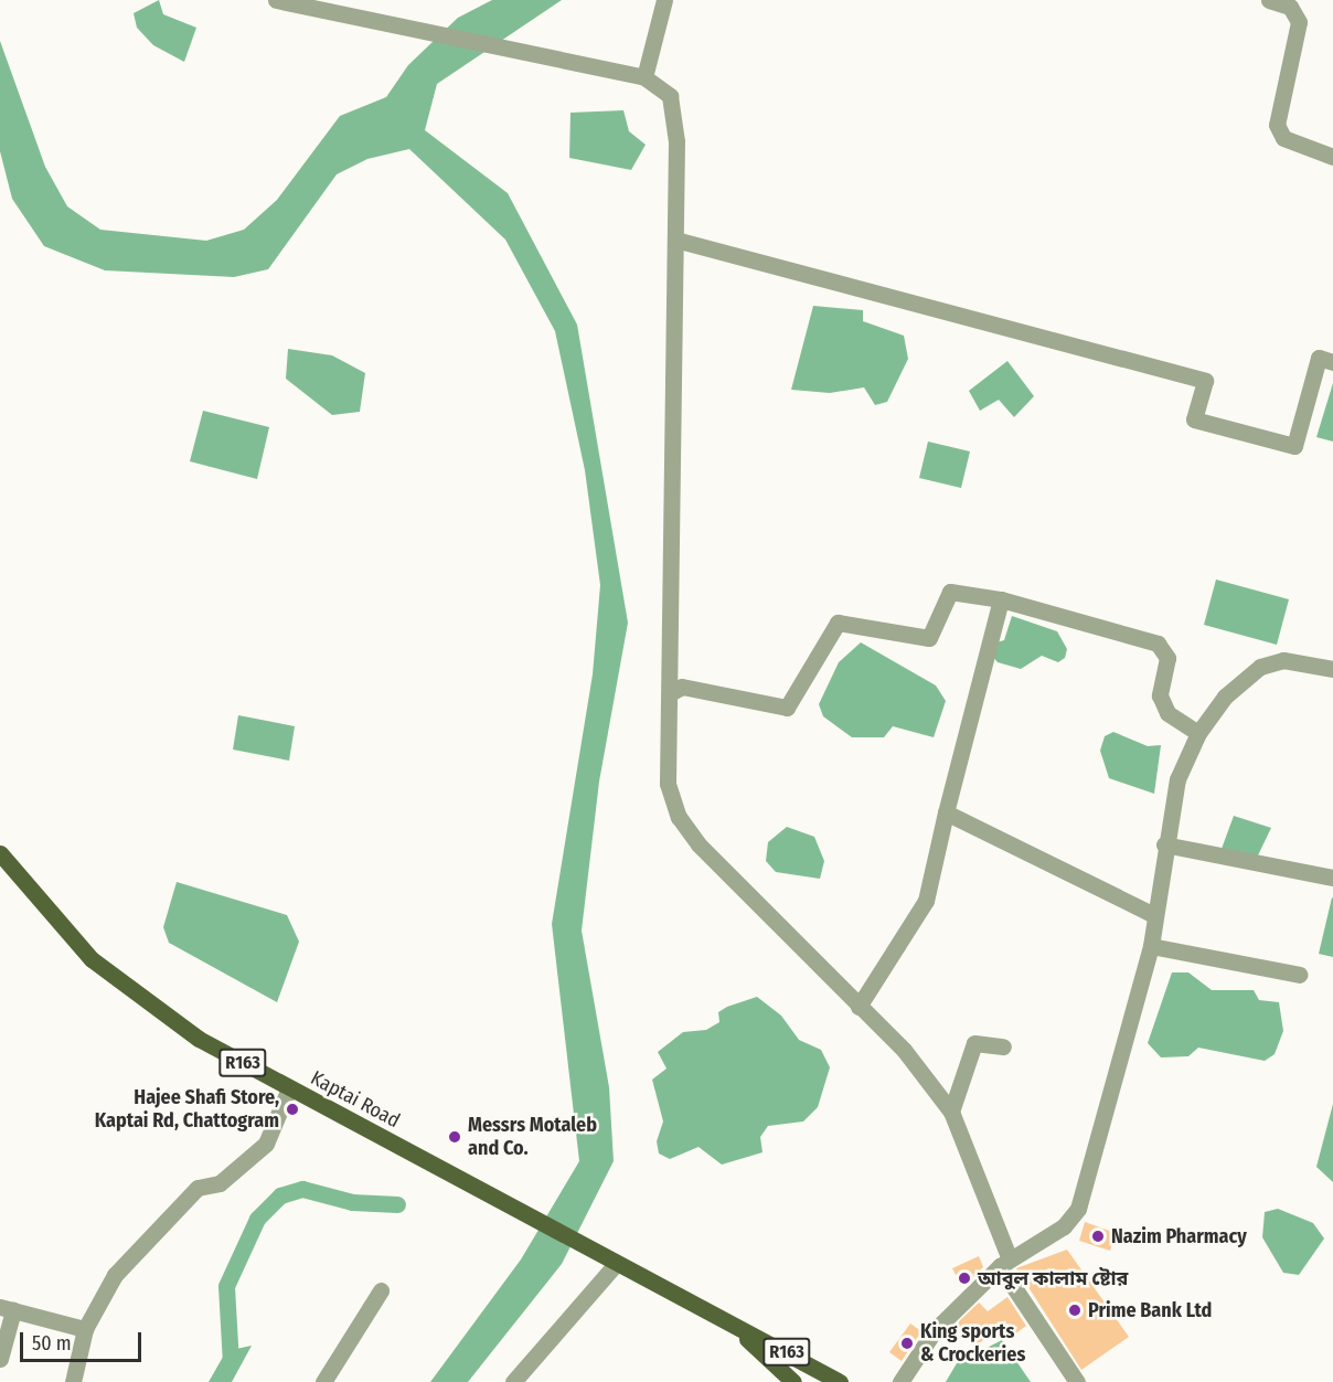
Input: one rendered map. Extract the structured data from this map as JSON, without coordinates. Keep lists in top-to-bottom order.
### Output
{
  "streets": {
    "main road": ["R163", "Kaptai Road"]
  },
  "crossings": [
    ["R163", "Kaptai Road"]
  ],
  "places": [
    "Hajee Shafi Store, Kaptai Rd, Chattogram",
    "Messrs Motaleb and Co.",
    "Nazim Pharmacy",
    "আবুল কালাম ষ্টোর",
    "Prime Bank Ltd",
    "King sports & Crockeries"
  ],
  "scale_bar": "50 m"
}
